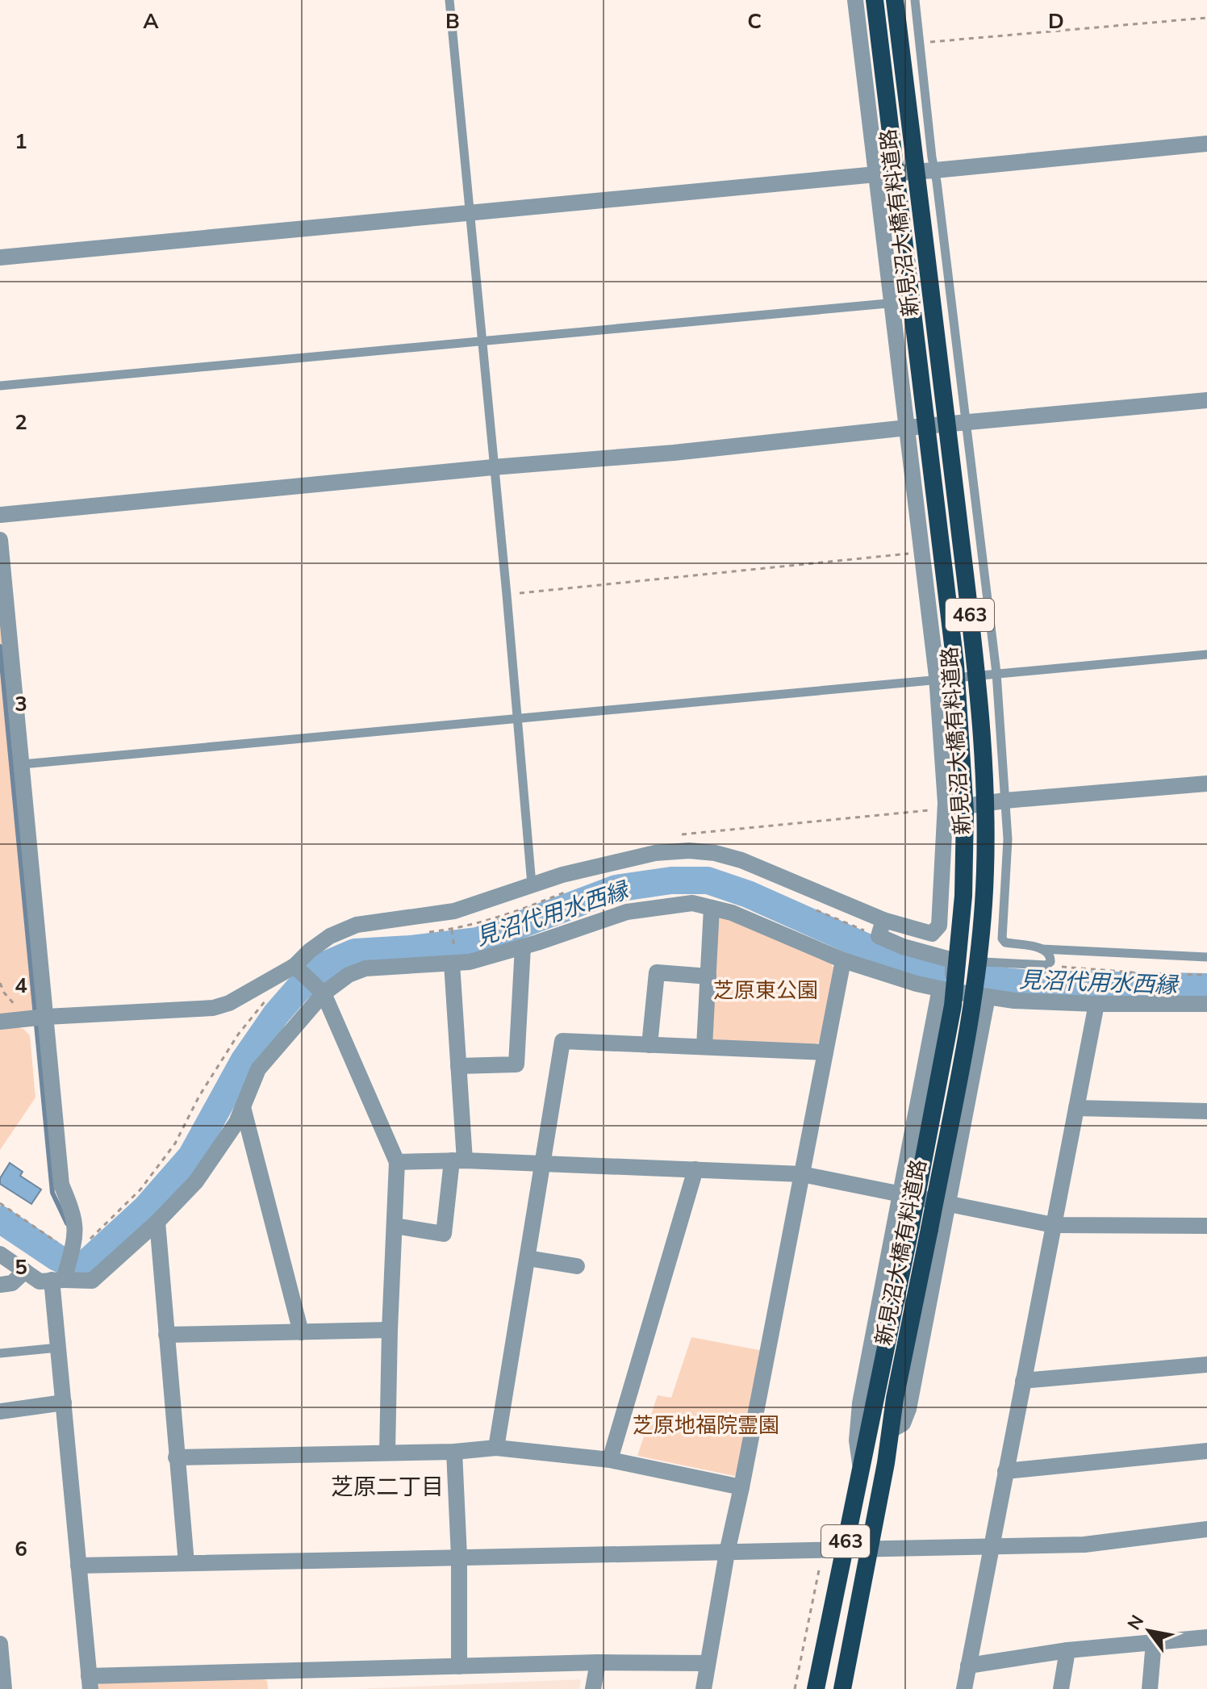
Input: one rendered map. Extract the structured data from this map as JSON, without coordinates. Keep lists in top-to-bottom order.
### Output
{
  "streets": {
    "highway": ["新見沼大橋有料道路", "463"]
  },
  "crossings": [
    ["新見沼大橋有料道路", "463"]
  ],
  "districts": ["芝原二丁目"],
  "water": ["見沼代用水西縁"],
  "parks": ["芝原東公園", "芝原地福院霊園"],
  "north": "top left",
  "grid": {
    "columns": [
      "A",
      "B",
      "C",
      "D"
    ],
    "rows": [
      "1",
      "2",
      "3",
      "4",
      "5",
      "6"
    ]
  }
}
